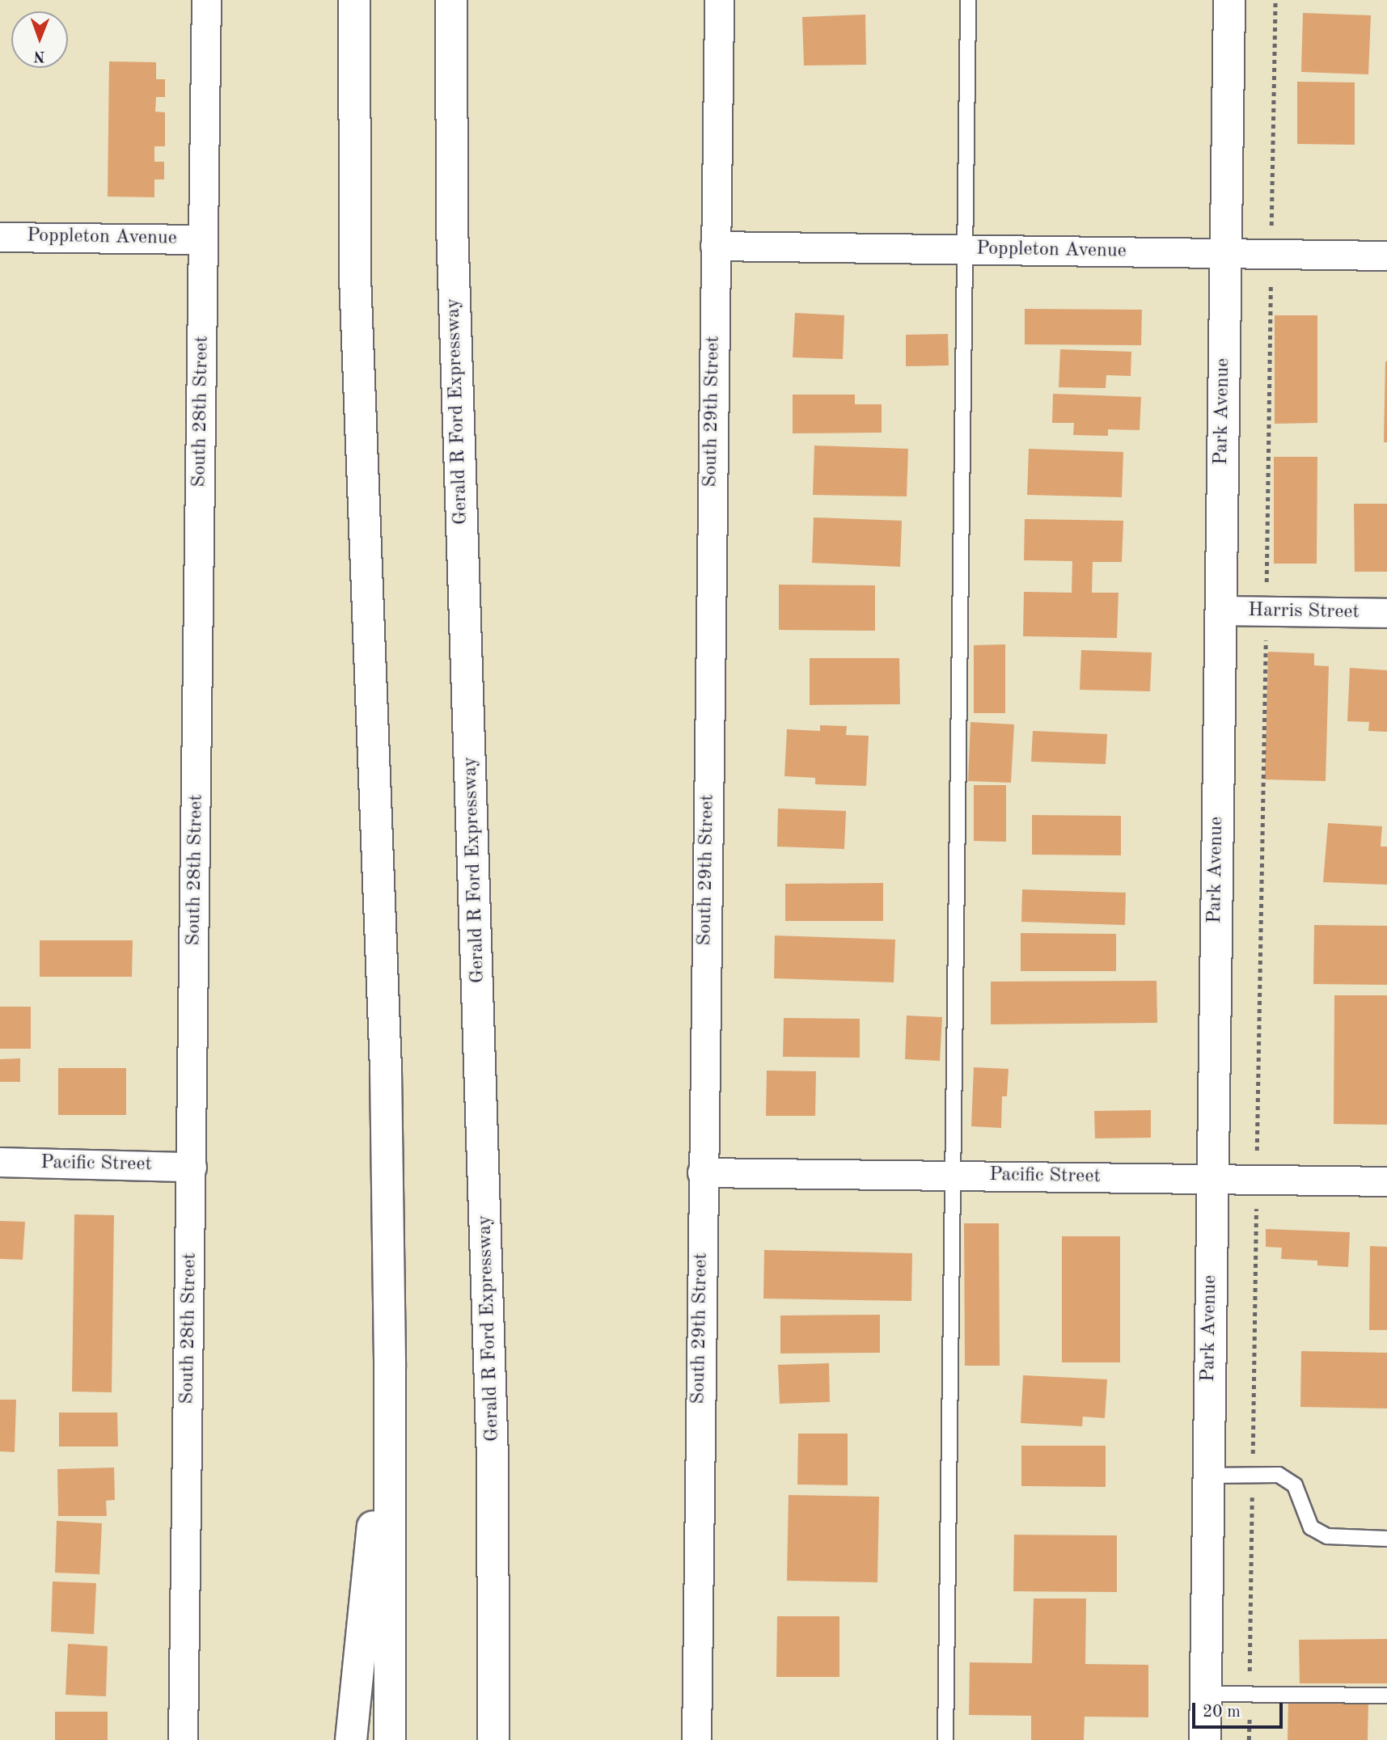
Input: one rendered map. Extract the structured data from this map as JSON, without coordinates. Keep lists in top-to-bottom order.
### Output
{
  "streets": {
    "main road": ["Gerald R Ford Expressway", "Park Avenue"],
    "street": [
      "Poppleton Avenue",
      "South 28th Street",
      "South 29th Street",
      "Harris Street",
      "Pacific Street"
    ]
  },
  "crossings": [
    ["Poppleton Avenue", "South 28th Street"],
    ["Poppleton Avenue", "South 29th Street"],
    ["Poppleton Avenue", "Park Avenue"],
    ["South 28th Street", "Pacific Street"],
    ["South 29th Street", "Pacific Street"],
    ["Park Avenue", "Harris Street"],
    ["Park Avenue", "Pacific Street"]
  ],
  "scale_bar": "20 m",
  "north": "bottom"
}
